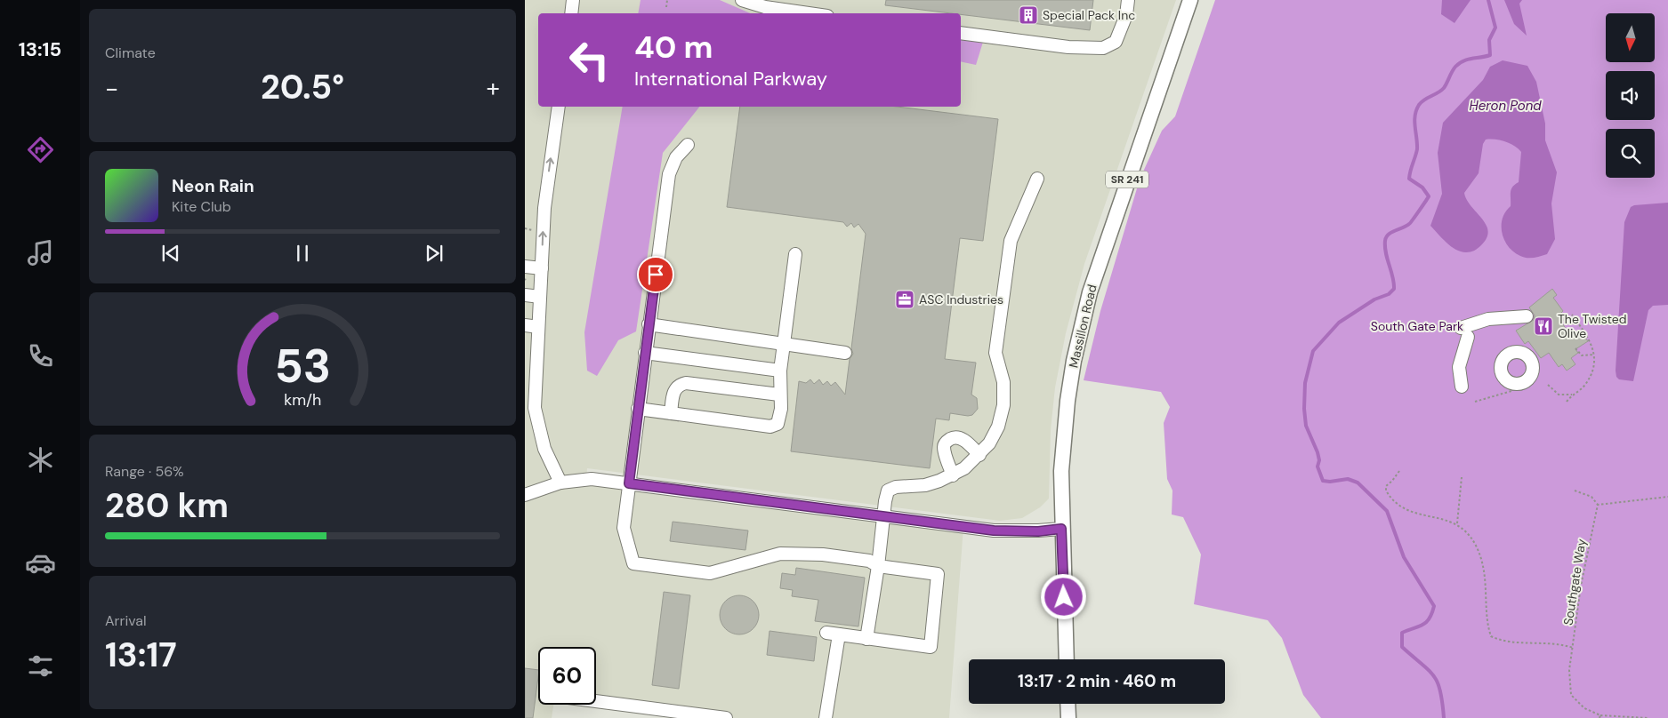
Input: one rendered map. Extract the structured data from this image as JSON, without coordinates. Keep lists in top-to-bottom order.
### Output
{
  "streets": {
    "main road": ["SR 241", "Massillon Road"],
    "path": ["Southgate Way"]
  },
  "water": ["Heron Pond"],
  "parks": ["South Gate Park"],
  "places": {
    "building": ["Special Pack Inc"],
    "office": ["ASC Industries"],
    "restaurant": ["The Twisted Olive"]
  },
  "north": "bottom",
  "page": {
    "tabs": "13:15",
    "tile": [
      "Climate",
      ["Range · 56%", "280 km"],
      ["Arrival", "13:17"]
    ],
    "turn": ["40 m", "International Parkway"],
    "heat": ["−", "20.5°", "+"],
    "song": ["Neon Rain", "Kite Club"],
    "limit": "60",
    "trip": "13:17 · 2 min · 460 m",
    "gauge": ["53", "km/h"]
  }
}
